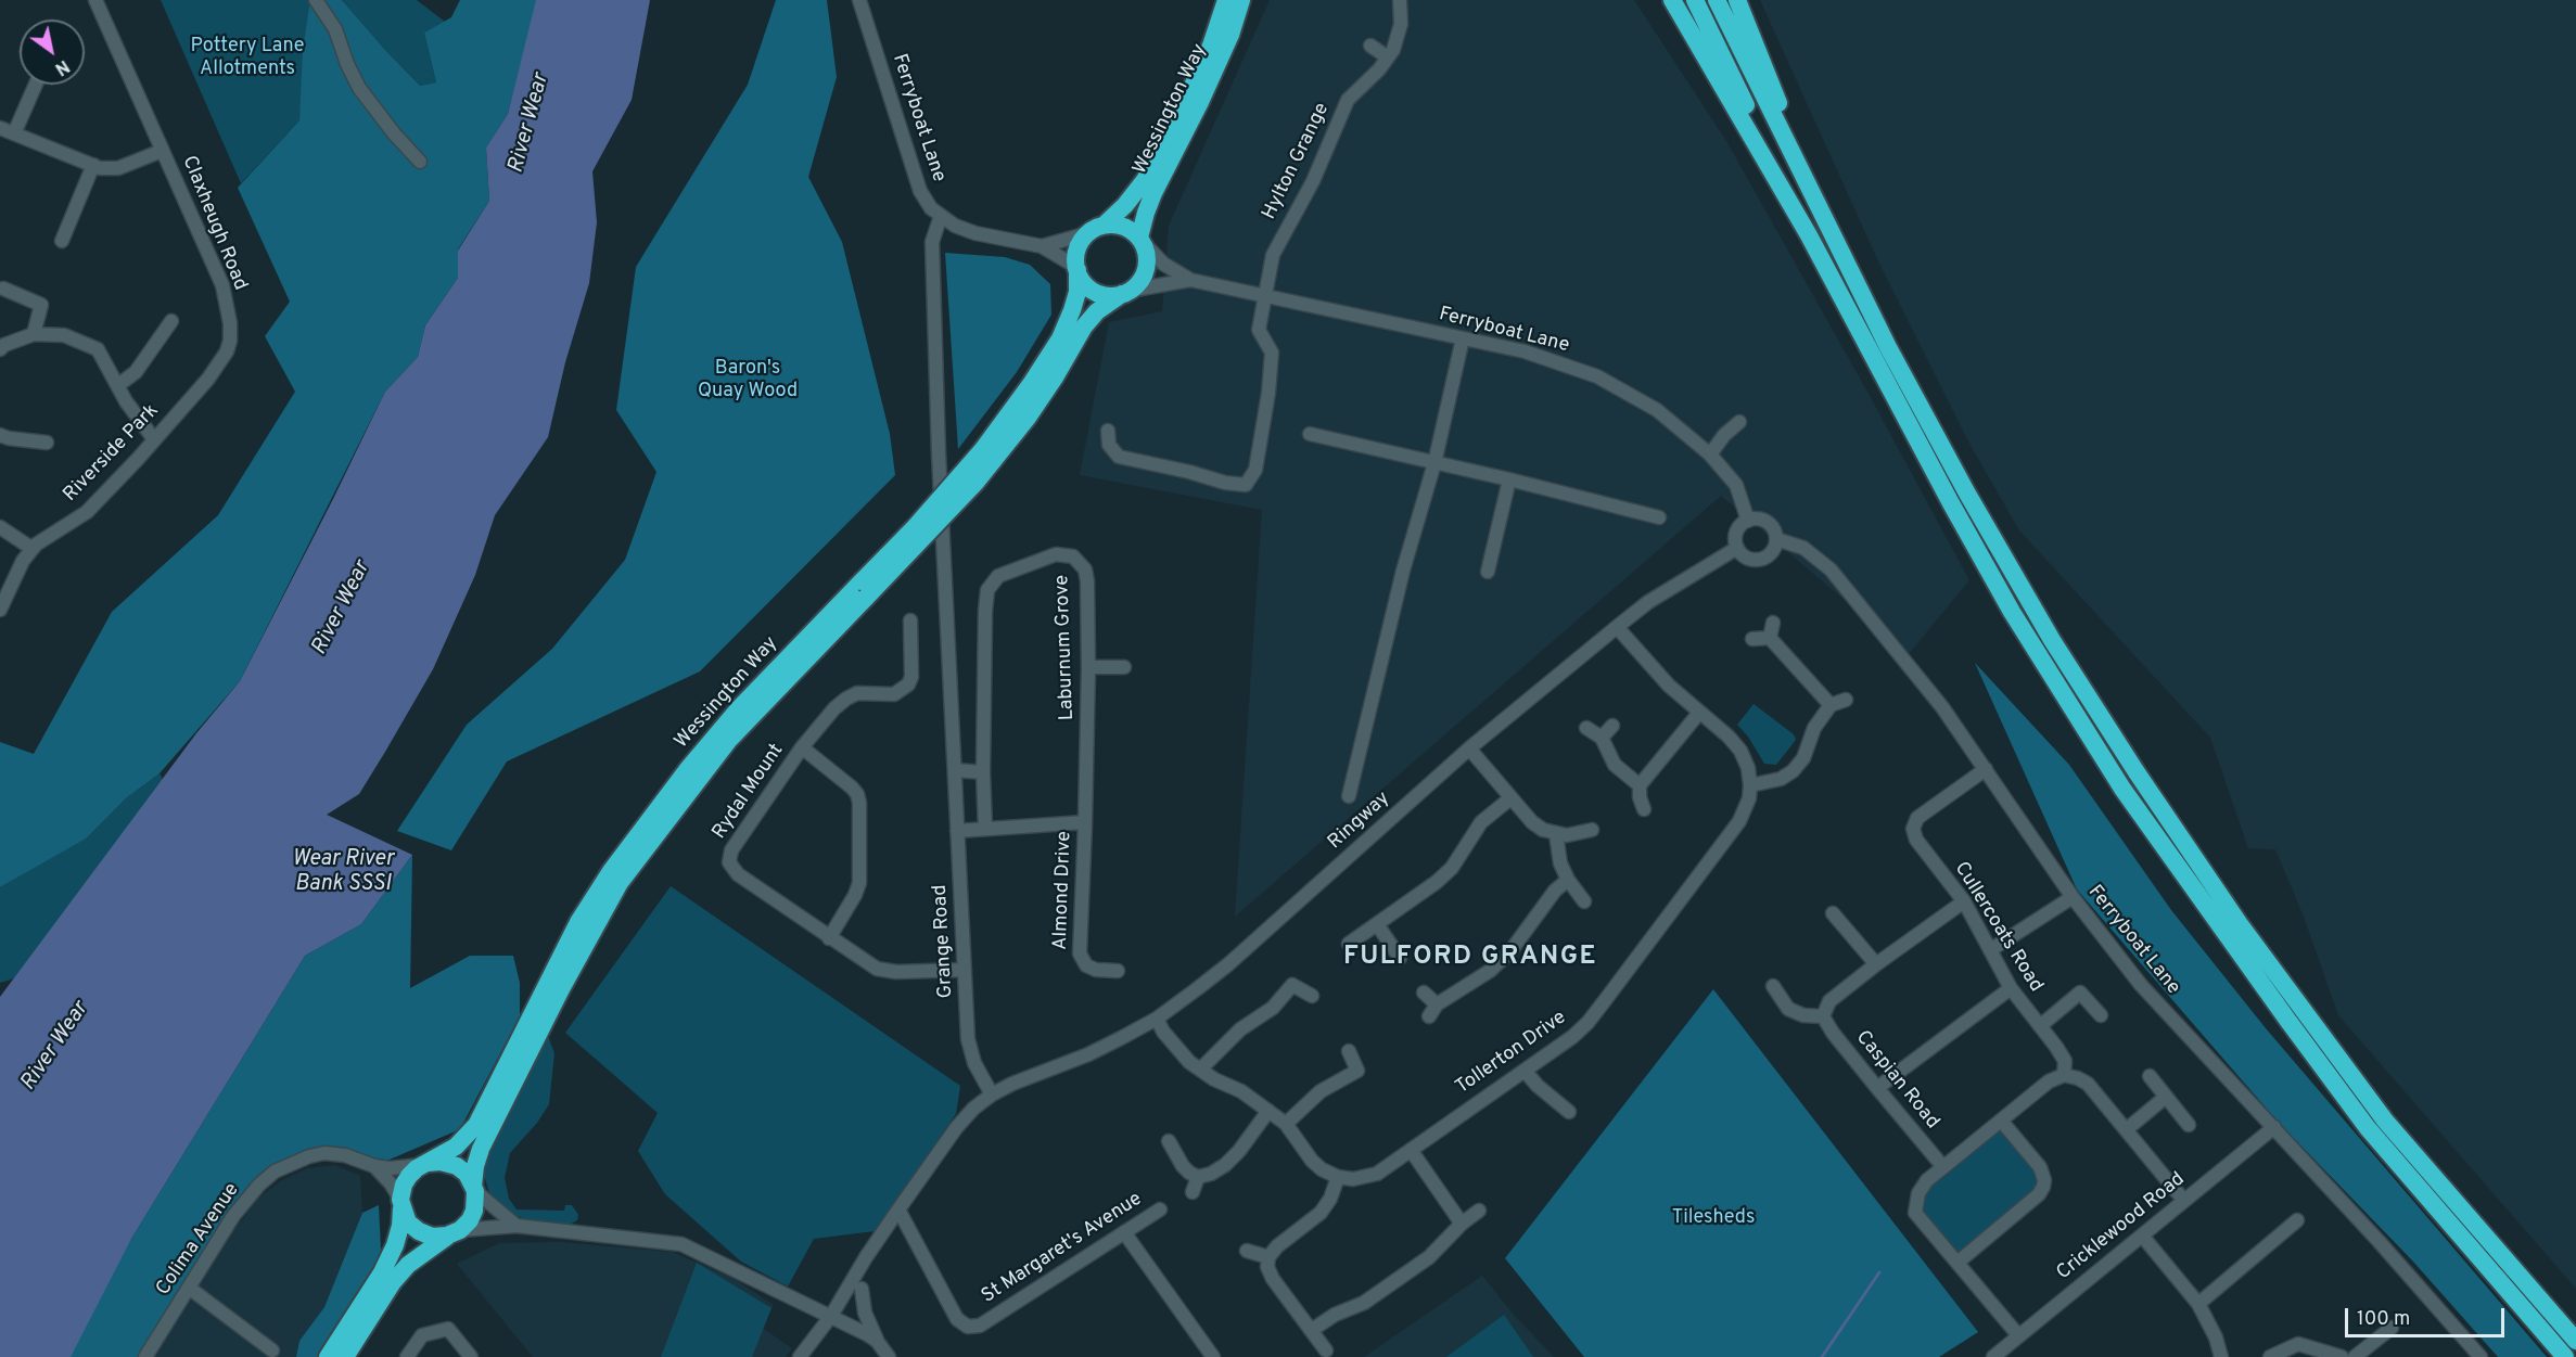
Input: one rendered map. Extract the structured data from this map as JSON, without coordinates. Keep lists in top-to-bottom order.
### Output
{
  "streets": {
    "highway": ["Wessington Way"],
    "street": [
      "Ferryboat Lane",
      "Hylton Grange",
      "Claxheugh Road",
      "Riverside Park",
      "Laburnum Grove",
      "Rydal Mount",
      "Ringway",
      "Almond Drive",
      "Cullercoats Road",
      "Grange Road",
      "Tollerton Drive",
      "Caspian Road",
      "Cricklewood Road",
      "Colima Avenue",
      "St Margaret's Avenue"
    ]
  },
  "crossings": [
    ["Wessington Way", "Ferryboat Lane"],
    ["Wessington Way", "Colima Avenue"],
    ["Ferryboat Lane", "Hylton Grange"],
    ["Ferryboat Lane", "Ringway"],
    ["Ferryboat Lane", "Cullercoats Road"],
    ["Ferryboat Lane", "Grange Road"],
    ["Ferryboat Lane", "Cricklewood Road"],
    ["Claxheugh Road", "Riverside Park"],
    ["Laburnum Grove", "Almond Drive"],
    ["Rydal Mount", "Grange Road"],
    ["Ringway", "Grange Road"]
  ],
  "districts": ["FULFORD GRANGE"],
  "water": ["River Wear", "Wear River Bank SSSI"],
  "parks": ["Pottery Lane Allotments", "Baron's Quay Wood", "Tilesheds"],
  "scale_bar": "100 m",
  "north": "bottom right"
}
